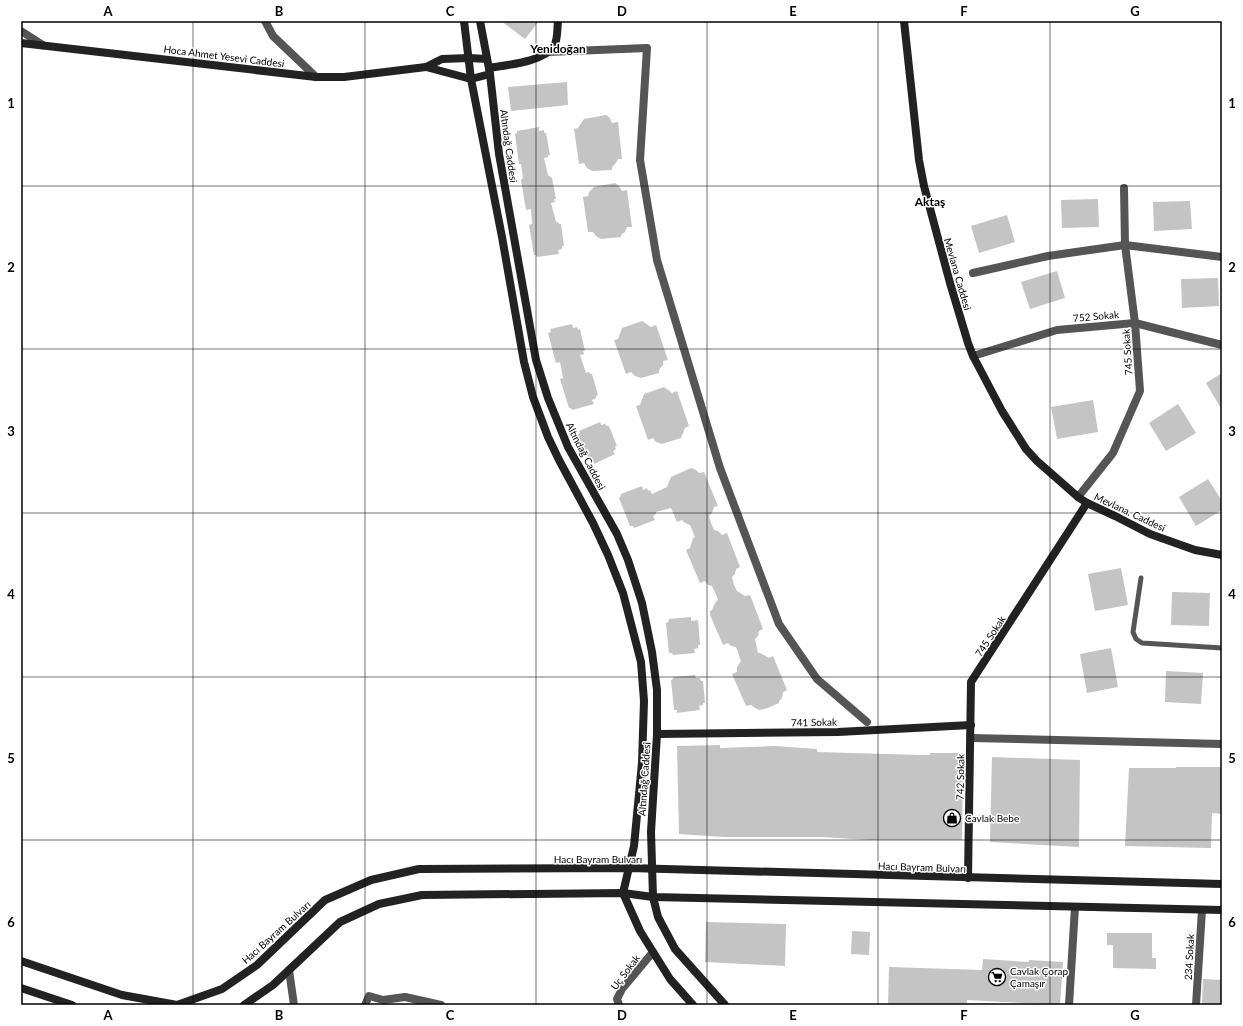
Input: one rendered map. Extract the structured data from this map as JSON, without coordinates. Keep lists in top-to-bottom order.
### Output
{
  "streets": {
    "main road": [
      "Hoca Ahmet Yesevi Caddesi",
      "Altındağ Caddesi",
      "Mevlana Caddesi",
      "745 Sokak",
      "Mevlana. Caddesi",
      "741 Sokak",
      "742 Sokak",
      "Hacı Bayram Bulvarı"
    ],
    "street": ["752 Sokak", "234 Sokak", "Uç Sokak"]
  },
  "crossings": [
    ["Hoca Ahmet Yesevi Caddesi", "Altındağ Caddesi"],
    ["Altındağ Caddesi", "741 Sokak"],
    ["Altındağ Caddesi", "Hacı Bayram Bulvarı"],
    ["Mevlana Caddesi", "752 Sokak"],
    ["Mevlana Caddesi", "745 Sokak"],
    ["Mevlana Caddesi", "Mevlana. Caddesi"],
    ["752 Sokak", "745 Sokak"],
    ["745 Sokak", "Mevlana. Caddesi"],
    ["745 Sokak", "741 Sokak"],
    ["745 Sokak", "742 Sokak"],
    ["741 Sokak", "742 Sokak"],
    ["742 Sokak", "Hacı Bayram Bulvarı"]
  ],
  "districts": ["Yenidoğan", "Aktaş"],
  "places": {
    "shop": ["Cavlak Bebe"],
    "supermarket": ["Cavlak Çorap Çamaşır"]
  },
  "grid": {
    "columns": [
      "A",
      "B",
      "C",
      "D",
      "E",
      "F",
      "G"
    ],
    "rows": [
      "1",
      "2",
      "3",
      "4",
      "5",
      "6"
    ]
  }
}
